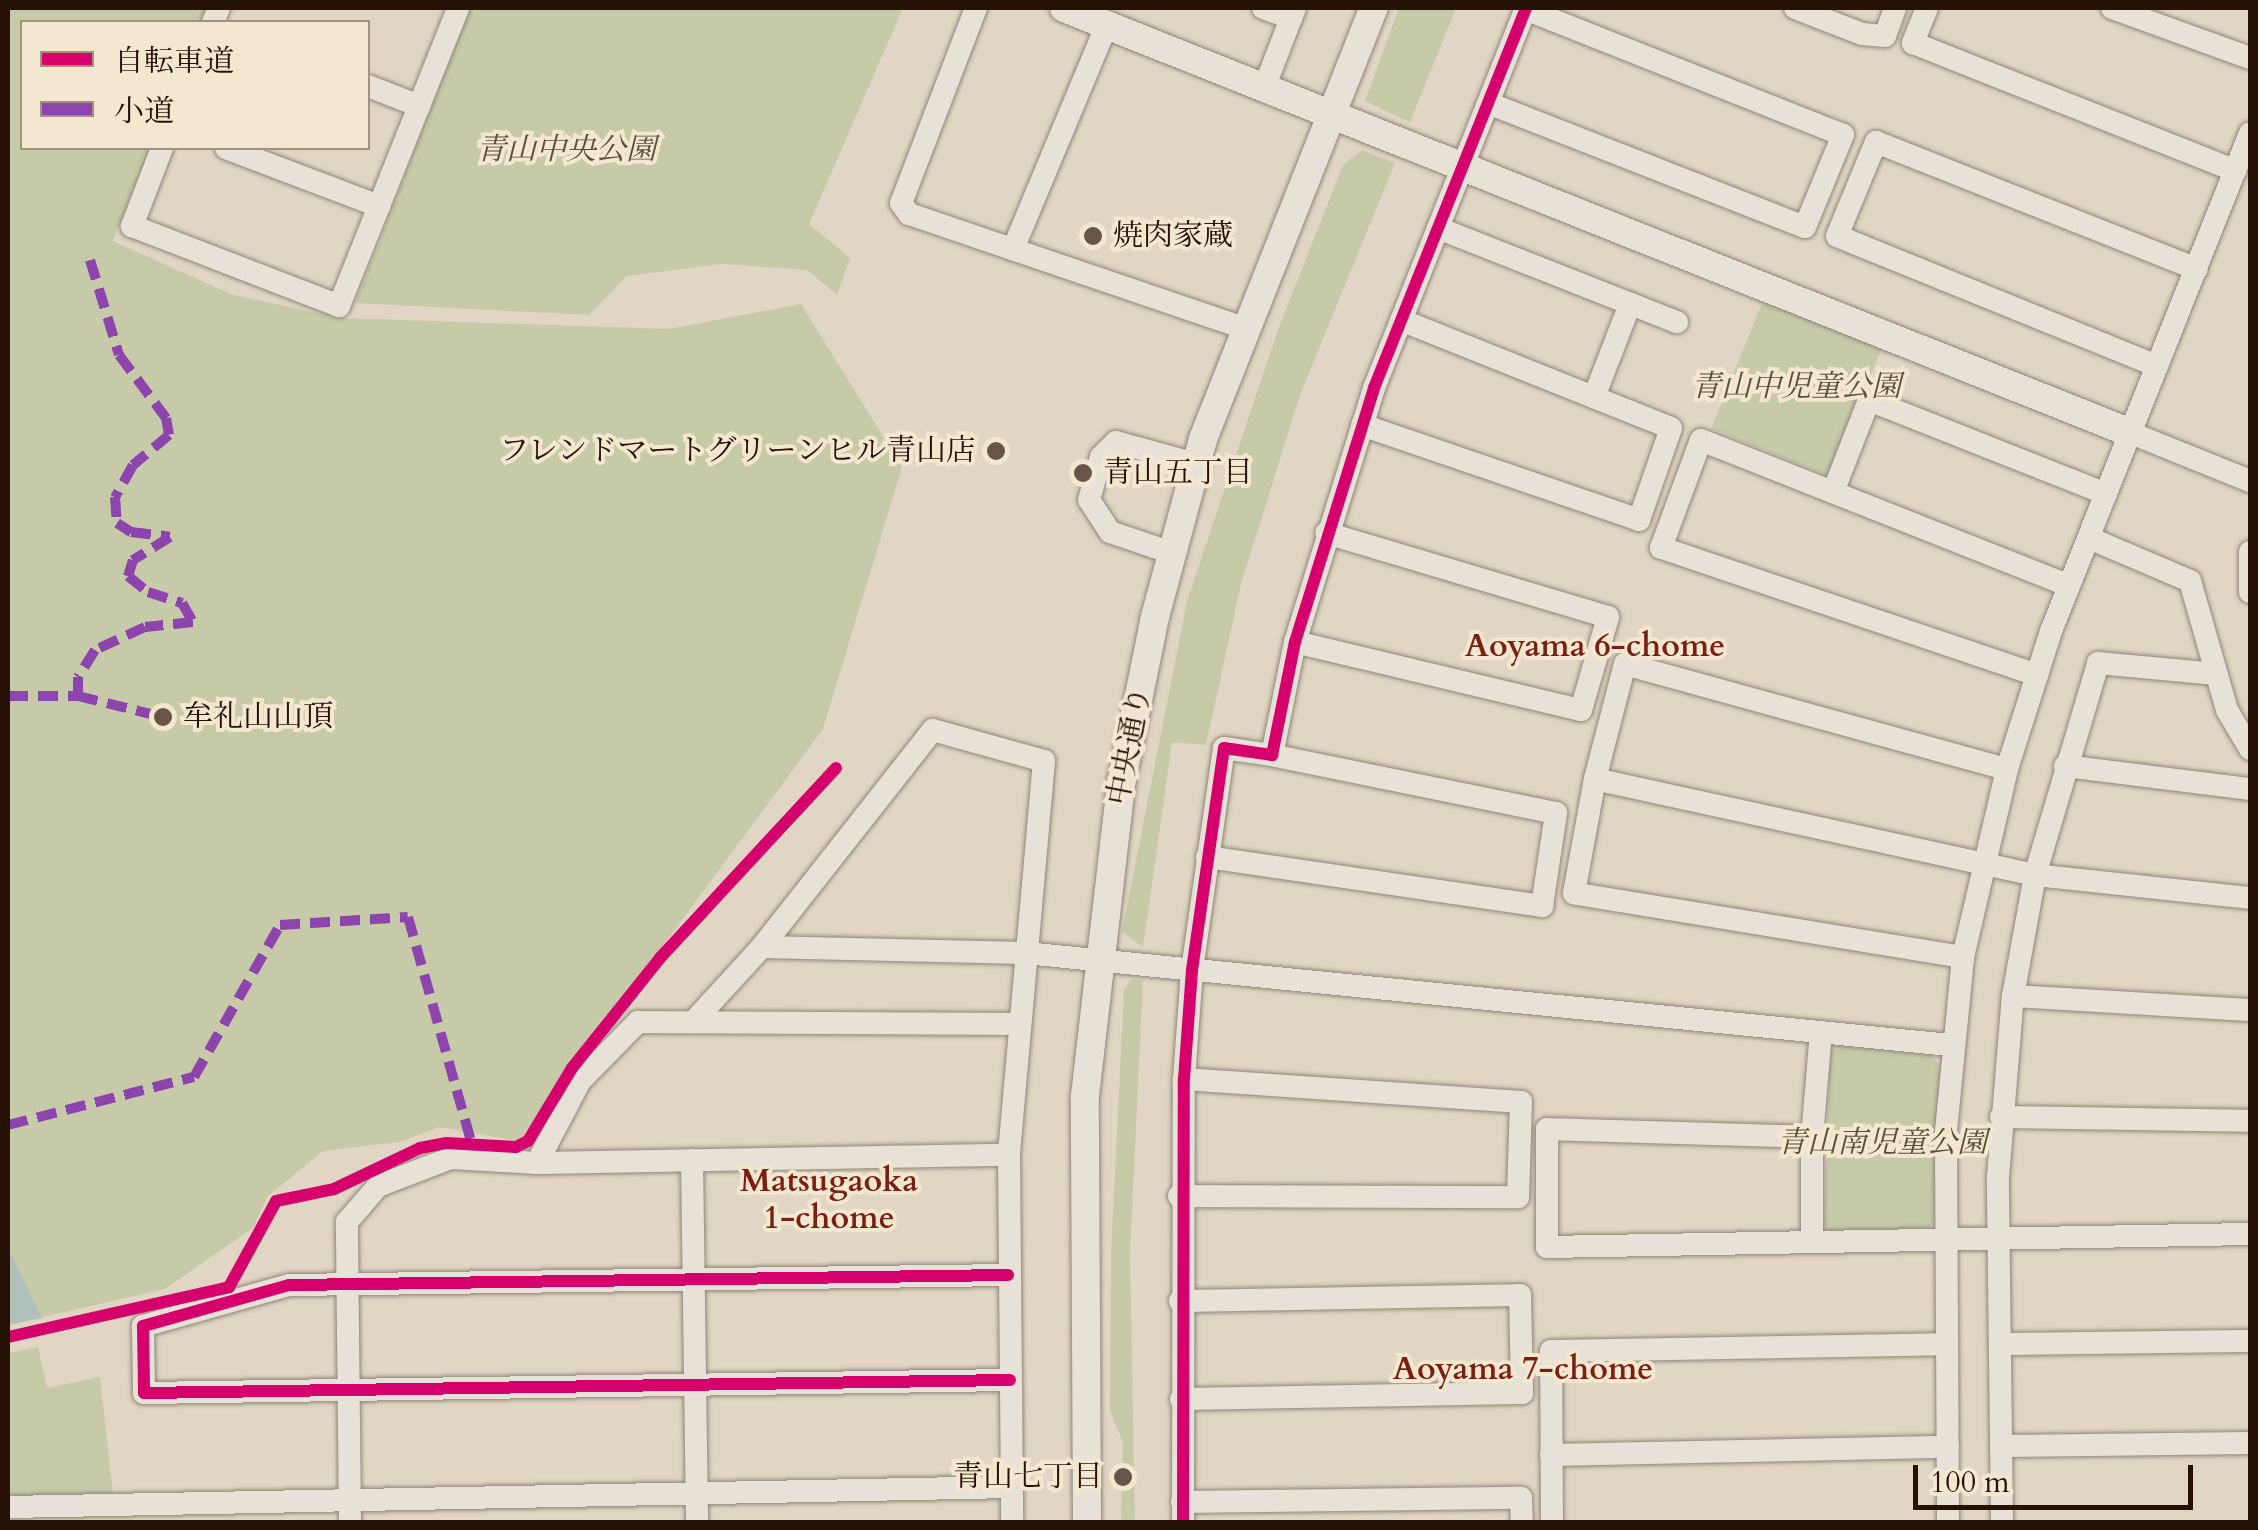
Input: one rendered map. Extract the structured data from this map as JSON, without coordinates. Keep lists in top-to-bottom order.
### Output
{
  "streets": {
    "street": ["中央通り"]
  },
  "districts": ["Aoyama 6-chome", "Matsugaoka 1-chome", "Aoyama 7-chome"],
  "parks": ["青山中央公園", "青山中児童公園", "青山南児童公園"],
  "places": [
    "焼肉家蔵",
    "フレンドマートグリーンヒル青山店",
    "青山五丁目",
    "牟礼山山頂",
    "青山七丁目"
  ],
  "legend": ["自転車道", "小道"],
  "scale_bar": "100 m"
}
